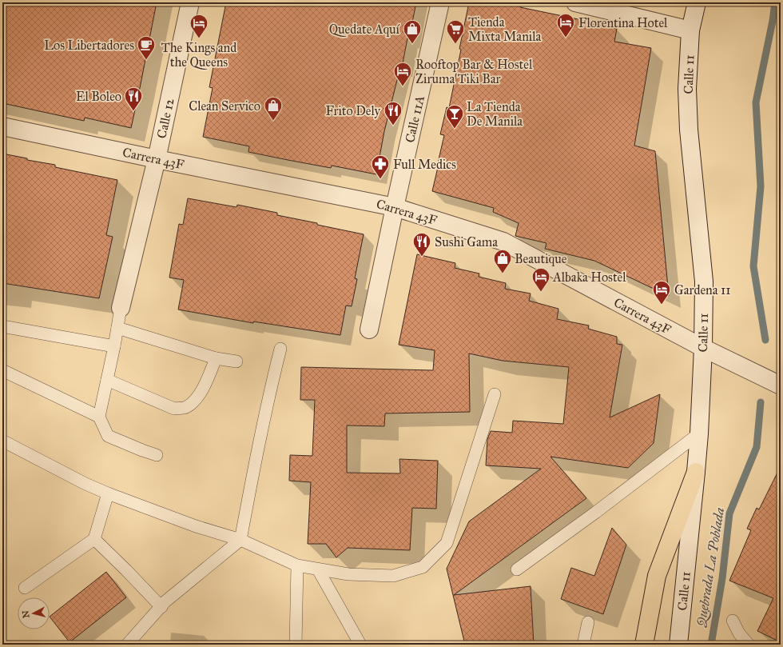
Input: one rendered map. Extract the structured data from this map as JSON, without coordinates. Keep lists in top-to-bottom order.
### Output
{
  "streets": {
    "street": [
      "Calle 11",
      "Calle 12",
      "Calle 11A",
      "Carrera 43F"
    ]
  },
  "crossings": [
    ["Calle 11", "Carrera 43F"],
    ["Calle 12", "Carrera 43F"],
    ["Calle 11A", "Carrera 43F"]
  ],
  "water": ["Quebrada La Poblada"],
  "places": {
    "hotel": [
      "Florentina Hotel",
      "The Kings and the Queens",
      "Rooftop Bar & Hostel Ziruma Tiki Bar",
      "Albaka Hostel",
      "Gardena 11"
    ],
    "shop": ["Quedate Aquí", "Clean Servico", "Beautique"],
    "supermarket": ["Tienda Mixta Manila"],
    "cafe": ["Los Libertadores"],
    "restaurant": ["El Boleo", "Frito Dely", "Sushi Gama"],
    "bar": ["La Tienda De Manila"],
    "pharmacy": ["Full Medics"]
  },
  "north": "left"
}
